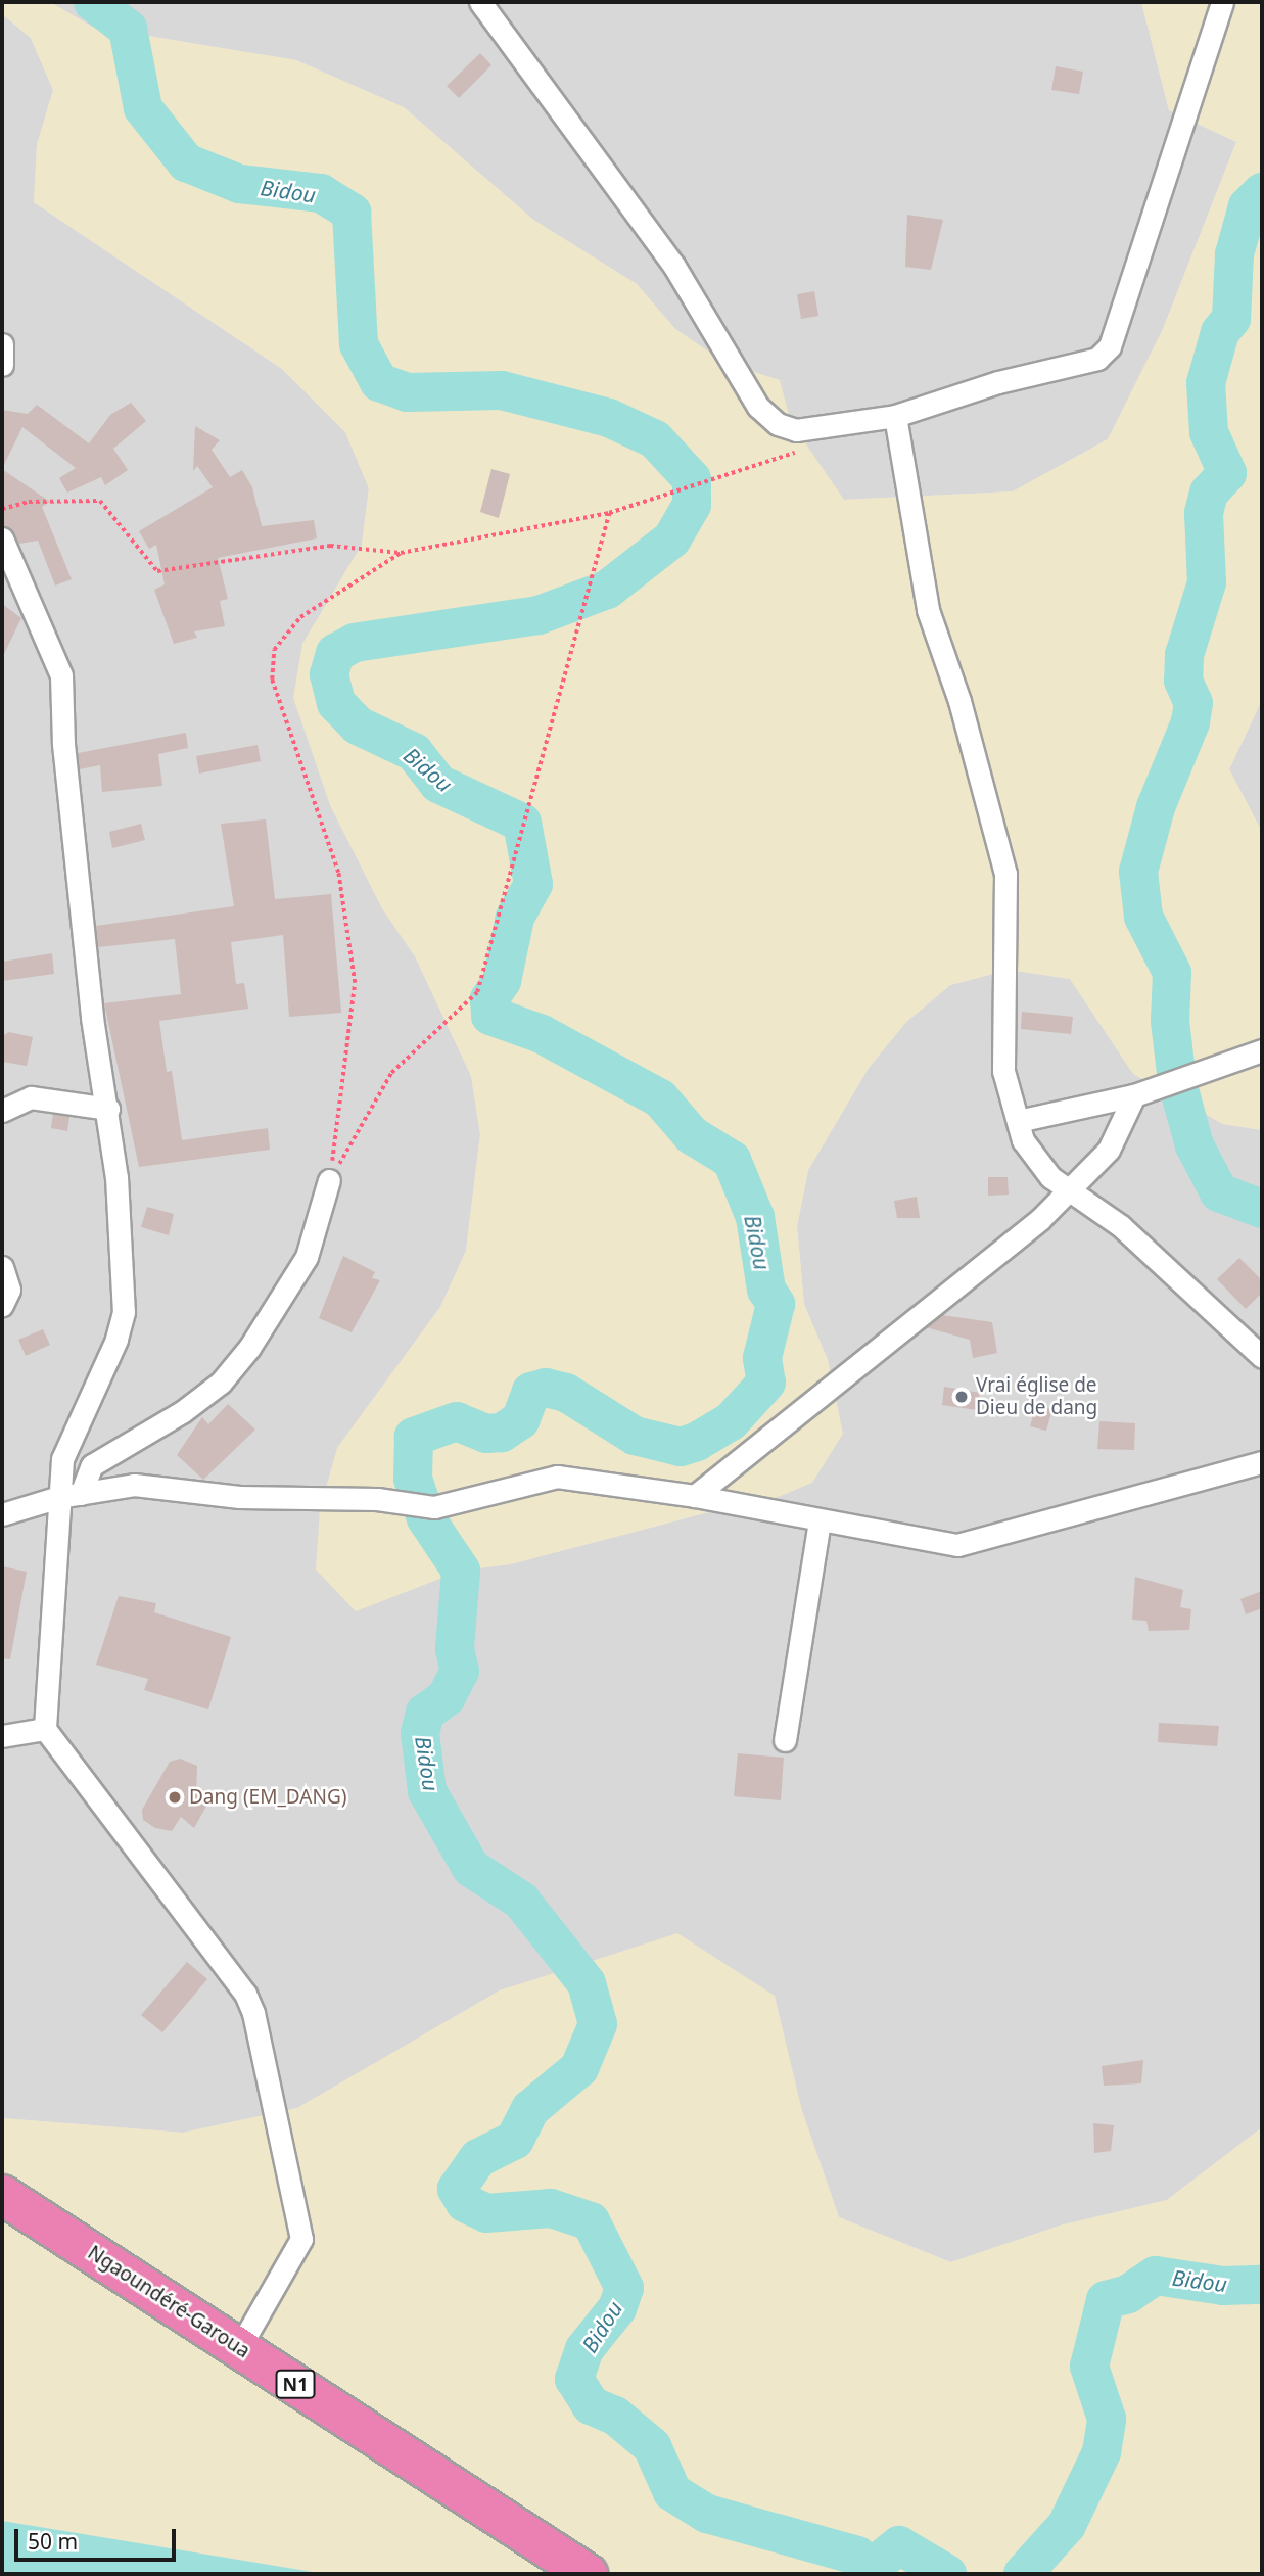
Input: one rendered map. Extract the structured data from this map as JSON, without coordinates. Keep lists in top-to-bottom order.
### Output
{
  "streets": {
    "highway": ["Ngaoundéré-Garoua", "N1"]
  },
  "water": ["Bidou"],
  "places": ["Vrai église de Dieu de dang", "Dang (EM_DANG)"],
  "scale_bar": "50 m"
}
